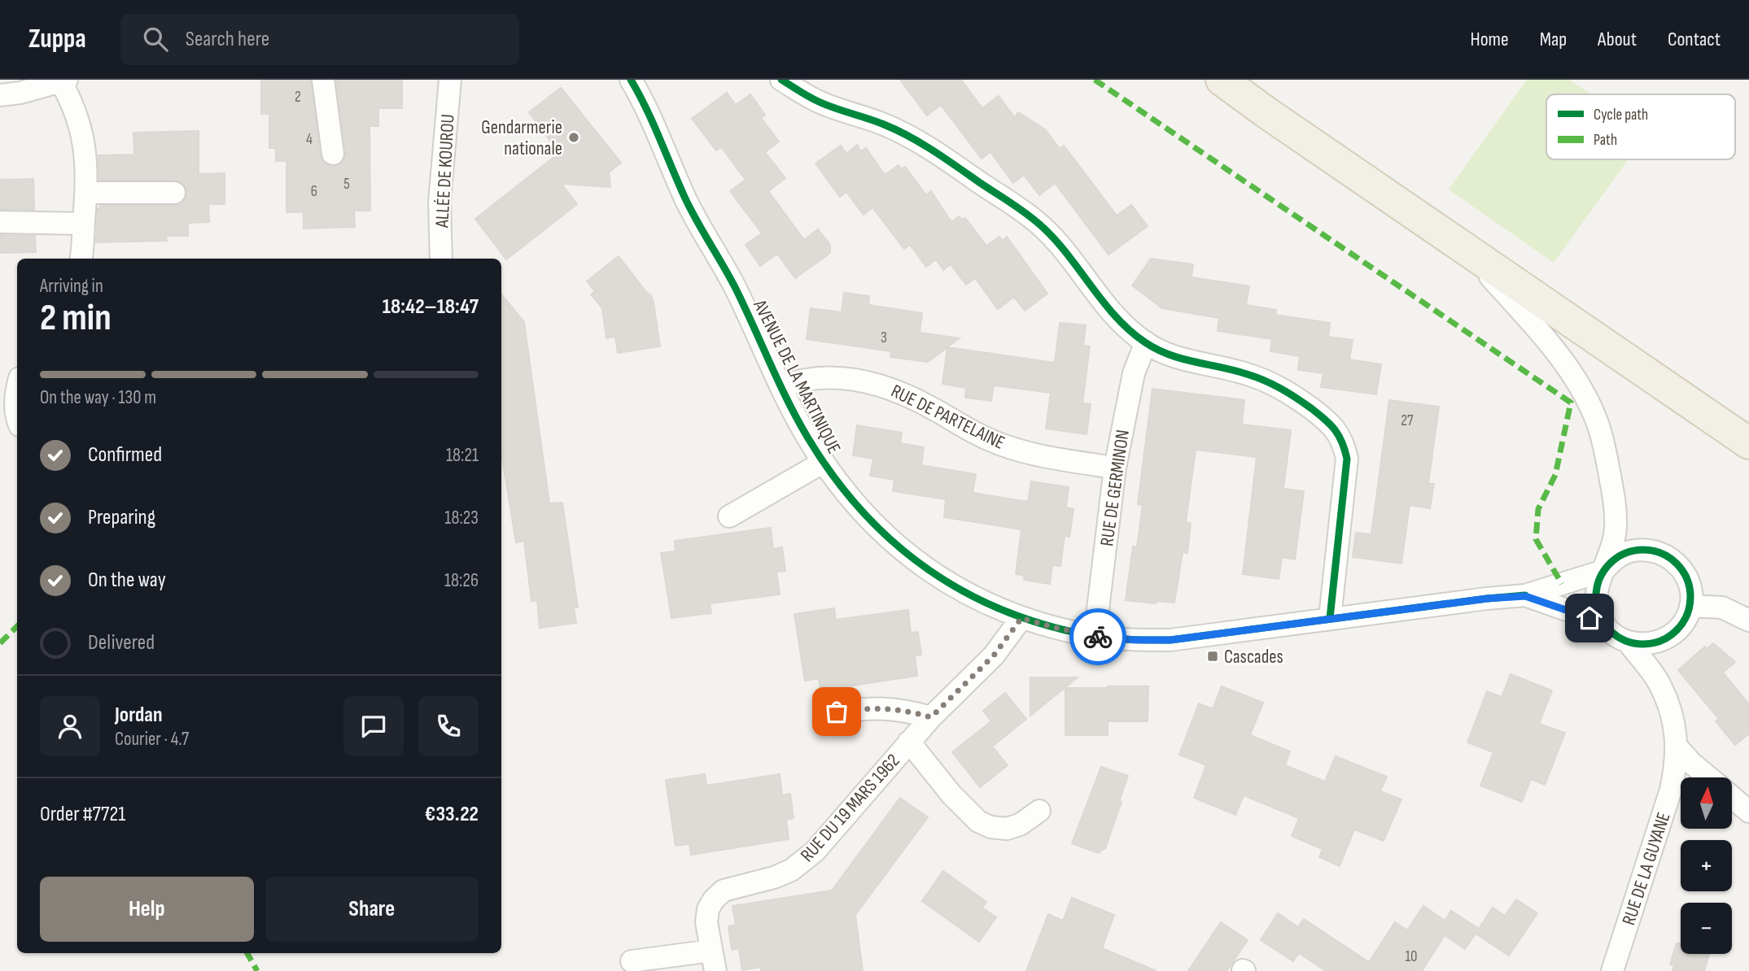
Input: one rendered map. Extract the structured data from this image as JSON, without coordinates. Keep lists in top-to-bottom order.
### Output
{
  "streets": {
    "street": [
      "ALLÉE DE KOUROU",
      "AVENUE DE LA MARTINIQUE",
      "RUE DE PARTELAINE",
      "RUE DE GERMINON",
      "RUE DU 19 MARS 1962",
      "RUE DE LA GUYANE"
    ]
  },
  "crossings": [
    ["AVENUE DE LA MARTINIQUE", "RUE DE PARTELAINE"],
    ["AVENUE DE LA MARTINIQUE", "RUE DE GERMINON"],
    ["AVENUE DE LA MARTINIQUE", "RUE DU 19 MARS 1962"],
    ["AVENUE DE LA MARTINIQUE", "RUE DE LA GUYANE"],
    ["RUE DE PARTELAINE", "RUE DE GERMINON"]
  ],
  "places": {
    "other": ["Gendarmerie nationale"],
    "transit": ["Cascades"]
  },
  "house_numbers": [
    "2",
    "4",
    "5",
    "6",
    "3",
    "27",
    "10"
  ],
  "legend": ["Cycle path", "Path"],
  "north": "top",
  "page": {
    "header": "Zuppa",
    "search": "Search here",
    "nav": [
      "Home",
      "Map",
      "About",
      "Contact"
    ],
    "heading": ["2 min", "Arriving in", "18:42–18:47"],
    "panel": [
      "Jordan",
      "Courier · 4.7",
      "Order #7721",
      "€33.22"
    ],
    "bar": "On the way · 130 m",
    "list": [
      ["Confirmed", "18:21"],
      ["Preparing", "18:23"],
      ["On the way", "18:26"],
      "Delivered"
    ],
    "map_buttons": ["+", "−"],
    "buttons": ["Help", "Share"]
  }
}
